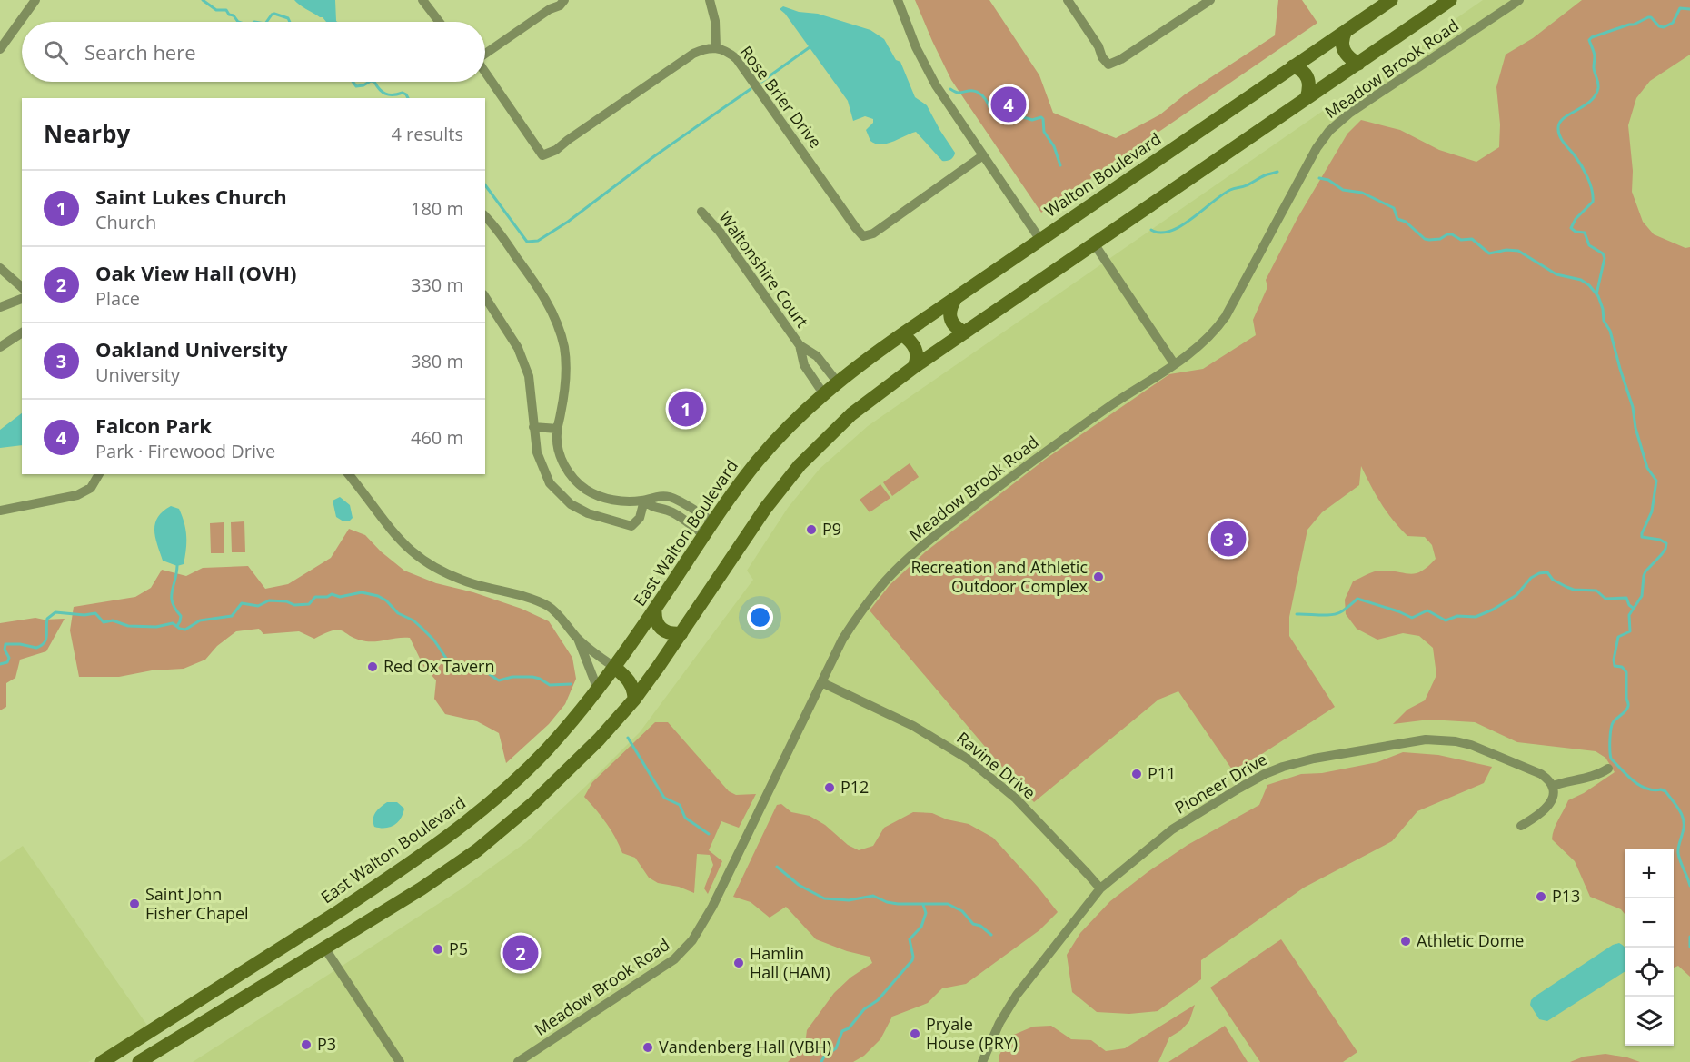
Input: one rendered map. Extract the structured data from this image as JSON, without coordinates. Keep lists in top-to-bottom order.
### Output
{
  "streets": {
    "main road": ["Walton Boulevard", "East Walton Boulevard"],
    "street": [
      "Meadow Brook Road",
      "Rose Brier Drive",
      "Waltonshire Court",
      "Ravine Drive",
      "Pioneer Drive"
    ]
  },
  "crossings": [
    ["Meadow Brook Road", "Ravine Drive"],
    ["Walton Boulevard", "Waltonshire Court"],
    ["Walton Boulevard", "East Walton Boulevard"],
    ["Waltonshire Court", "East Walton Boulevard"],
    ["Ravine Drive", "Pioneer Drive"]
  ],
  "places": [
    "P9",
    "Recreation and Athletic Outdoor Complex",
    "Red Ox Tavern",
    "P11",
    "P12",
    "P13",
    "Saint John Fisher Chapel",
    "Athletic Dome",
    "P5",
    "Hamlin Hall (HAM)",
    "Pryale House (PRY)",
    "P3",
    "Vandenberg Hall (VBH)"
  ],
  "page": {
    "search": "Search here",
    "pins": [
      "4",
      "1",
      "3",
      "2"
    ],
    "heading": ["Nearby", "4 results"],
    "list": [
      {
        "mark": "1",
        "name": "Saint Lukes Church",
        "note": "Church",
        "value": "180 m"
      },
      {
        "mark": "2",
        "name": "Oak View Hall (OVH)",
        "note": "Place",
        "value": "330 m"
      },
      {
        "mark": "3",
        "name": "Oakland University",
        "note": "University",
        "value": "380 m"
      },
      {
        "mark": "4",
        "name": "Falcon Park",
        "note": "Park · Firewood Drive",
        "value": "460 m"
      }
    ],
    "map_buttons": ["+", "−"]
  }
}
